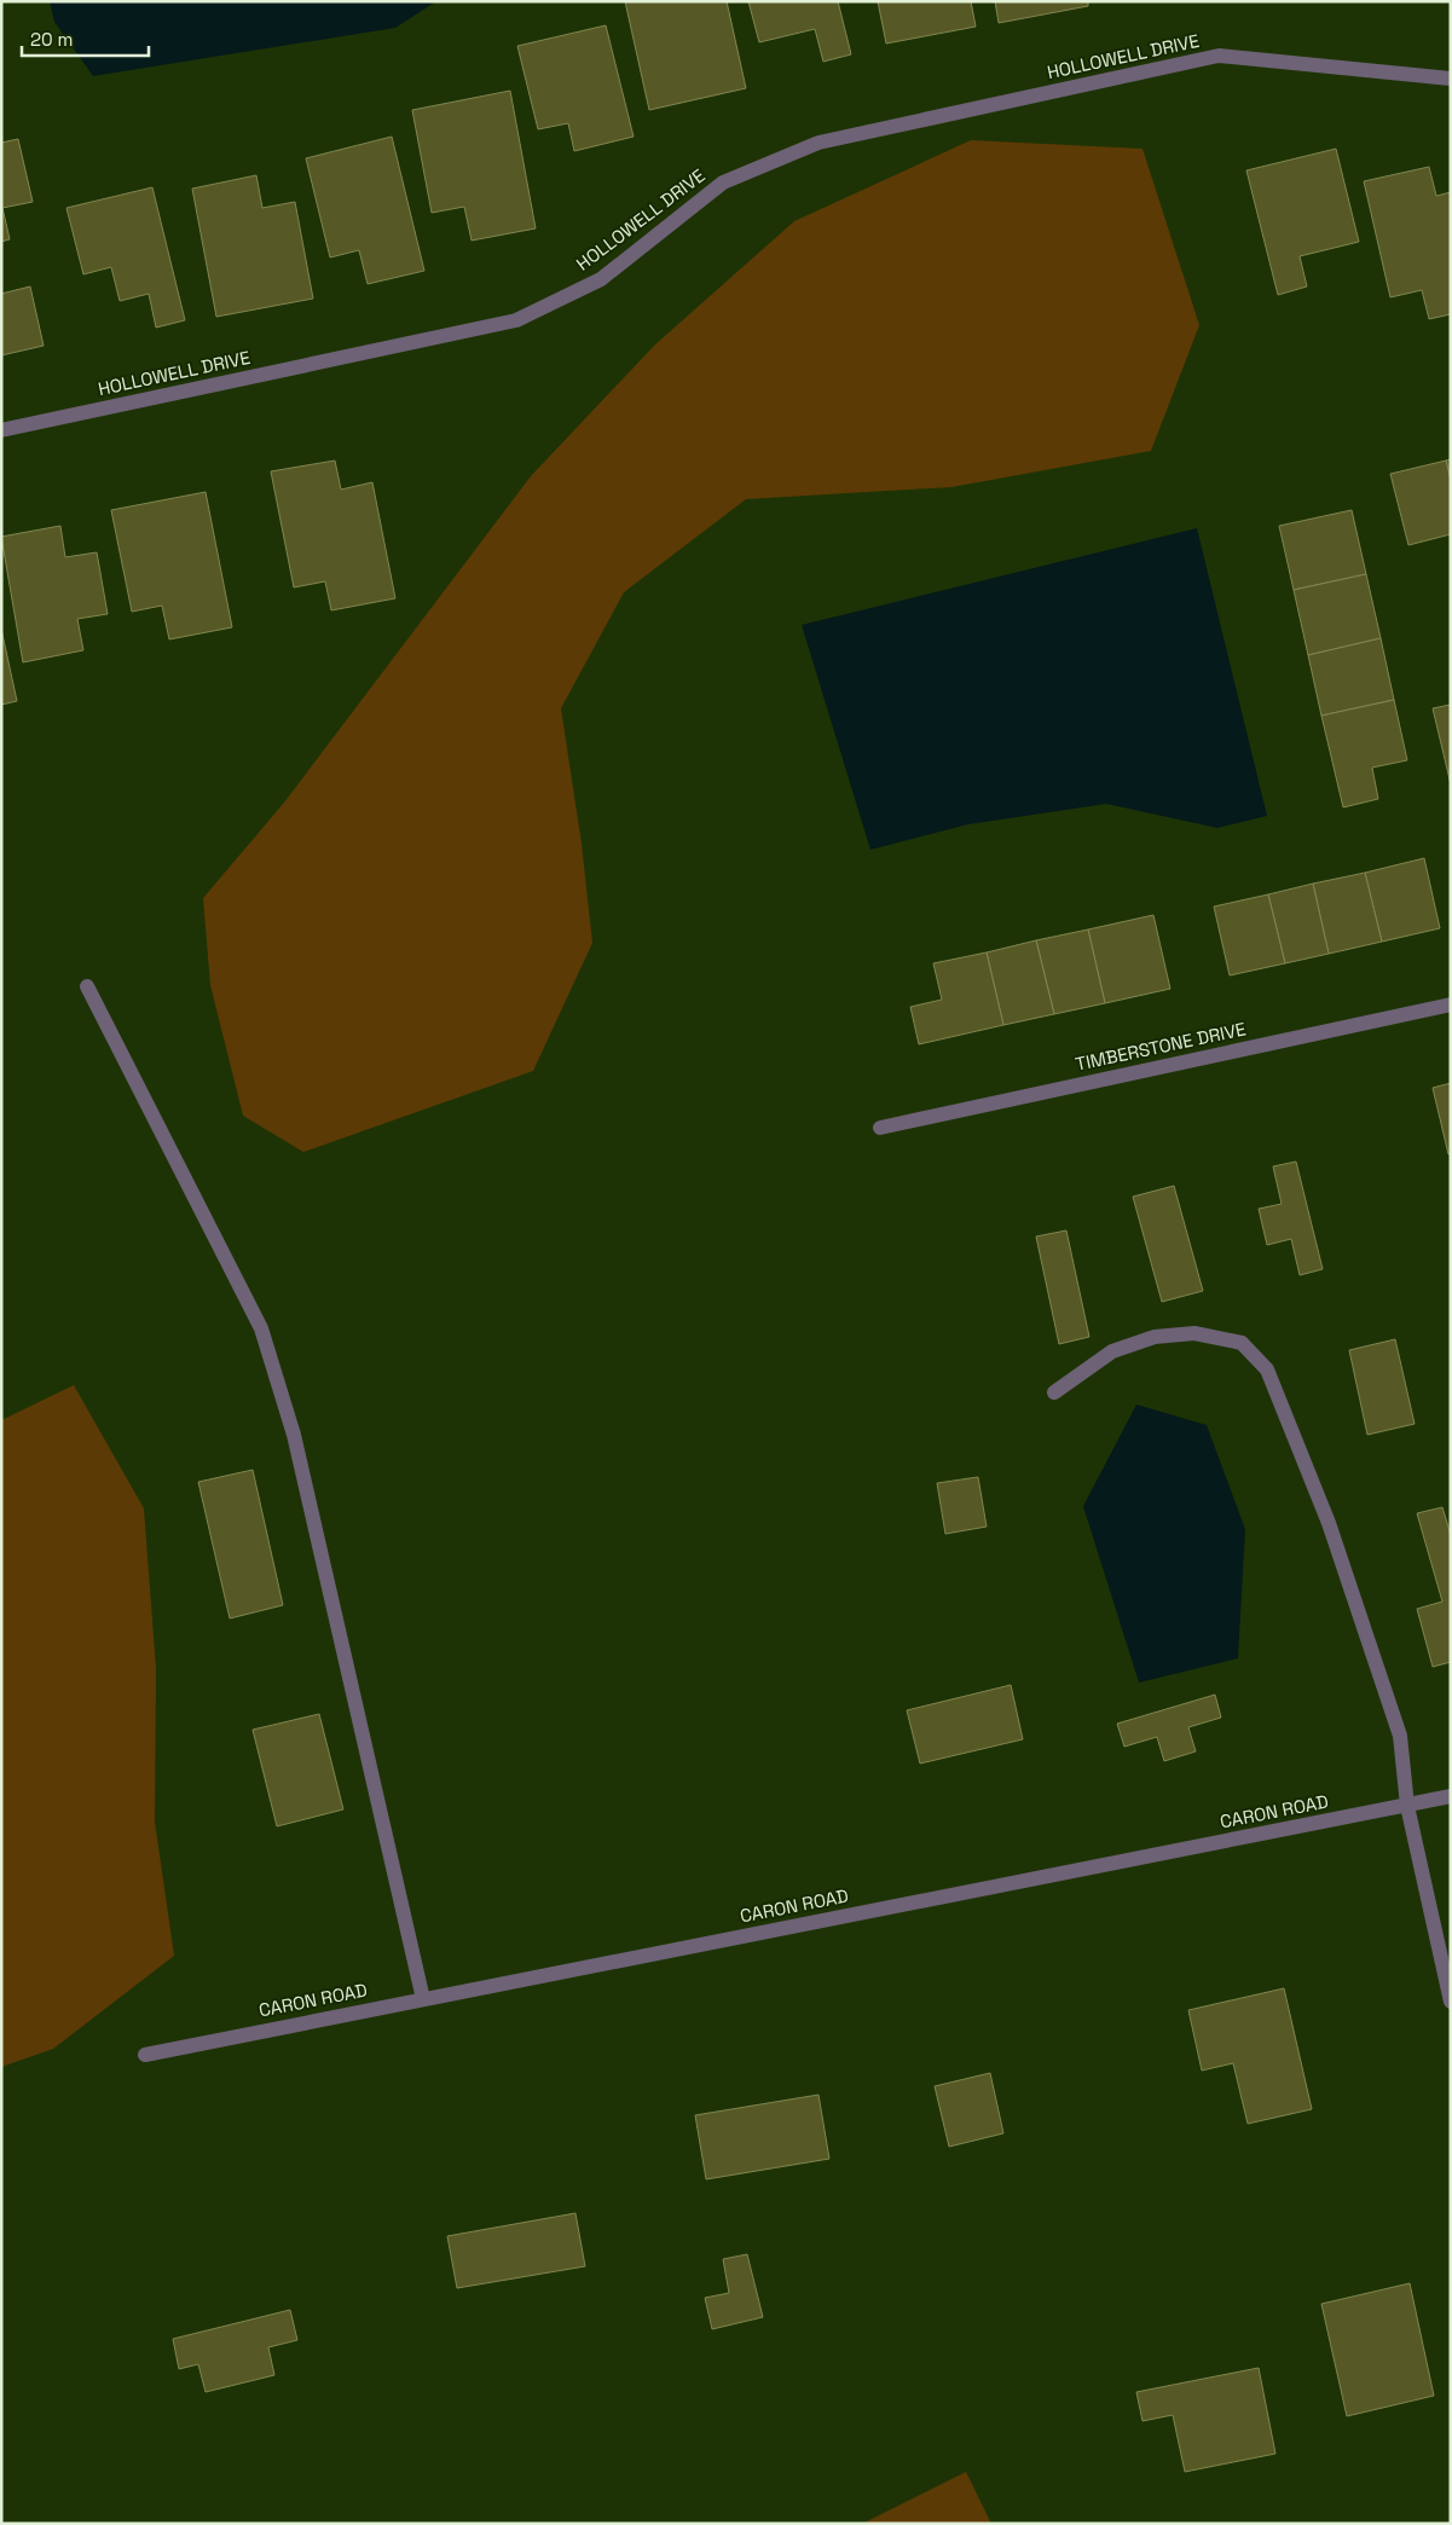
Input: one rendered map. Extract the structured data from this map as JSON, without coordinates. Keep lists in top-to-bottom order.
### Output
{
  "streets": {
    "street": ["HOLLOWELL DRIVE", "TIMBERSTONE DRIVE", "CARON ROAD"]
  },
  "scale_bar": "20 m"
}
